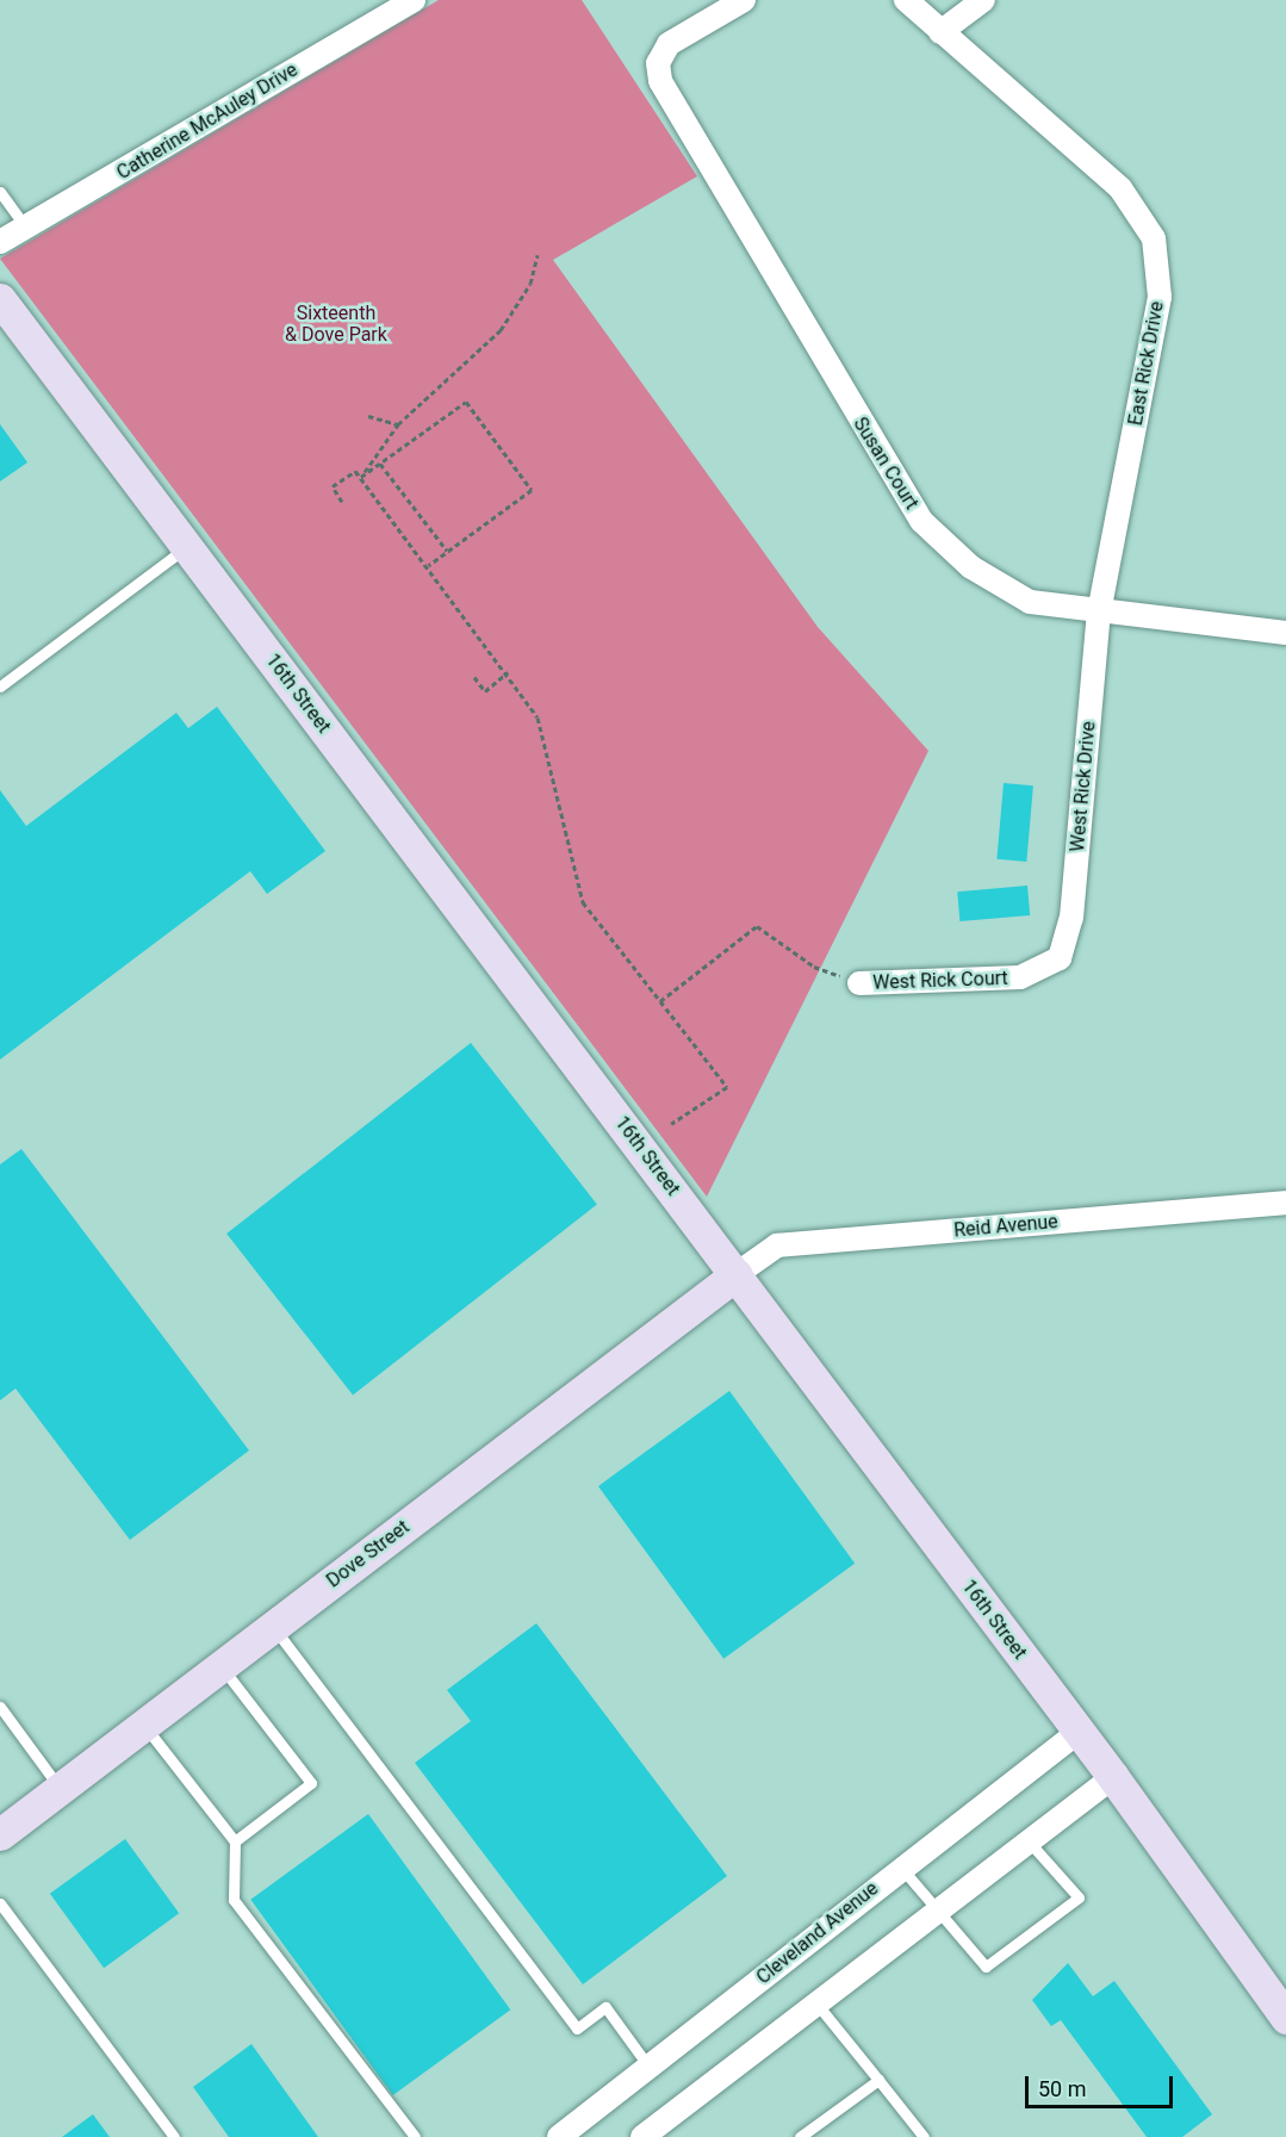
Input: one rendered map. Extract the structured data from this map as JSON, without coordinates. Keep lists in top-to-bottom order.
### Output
{
  "streets": {
    "street": [
      "Catherine McAuley Drive",
      "East Rick Drive",
      "Susan Court",
      "16th Street",
      "West Rick Drive",
      "West Rick Court",
      "Reid Avenue",
      "Dove Street",
      "Cleveland Avenue"
    ]
  },
  "crossings": [
    ["East Rick Drive", "Susan Court"],
    ["East Rick Drive", "West Rick Drive"],
    ["Susan Court", "West Rick Drive"],
    ["16th Street", "Reid Avenue"],
    ["16th Street", "Dove Street"],
    ["16th Street", "Cleveland Avenue"],
    ["West Rick Drive", "West Rick Court"],
    ["Reid Avenue", "Dove Street"]
  ],
  "parks": ["Sixteenth & Dove Park"],
  "scale_bar": "50 m"
}
